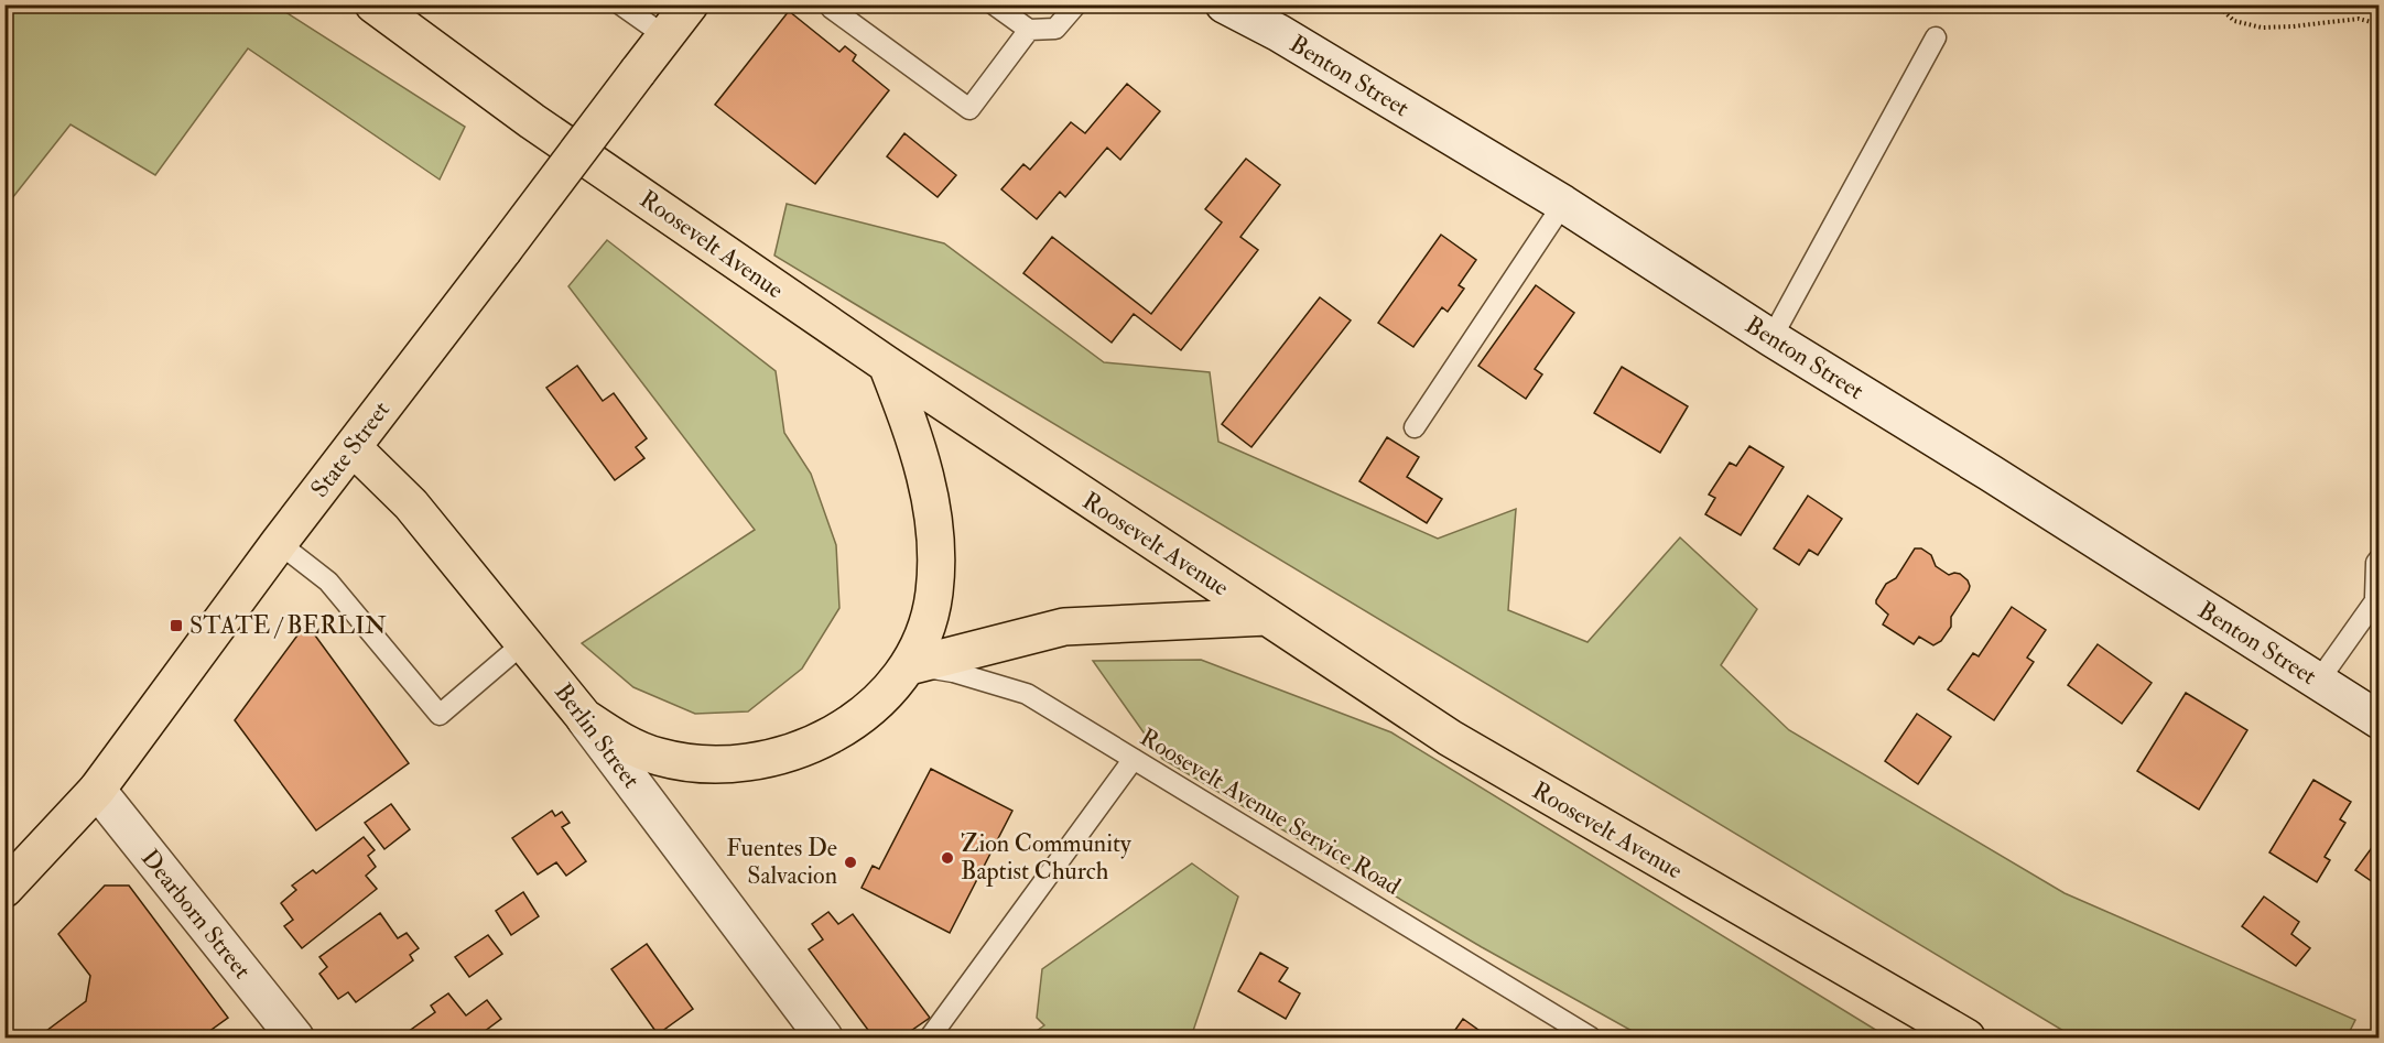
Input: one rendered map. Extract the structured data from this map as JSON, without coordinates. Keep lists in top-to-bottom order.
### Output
{
  "streets": {
    "main road": [
      "Benton Street",
      "Roosevelt Avenue",
      "State Street",
      "Berlin Street",
      "Dearborn Street"
    ],
    "lane": ["Roosevelt Avenue Service Road"]
  },
  "crossings": [
    ["State Street", "Berlin Street"],
    ["State Street", "Dearborn Street"]
  ],
  "places": {
    "transit": ["STATE / BERLIN"],
    "other": ["Zion Community Baptist Church", "Fuentes De Salvacion"]
  }
}
